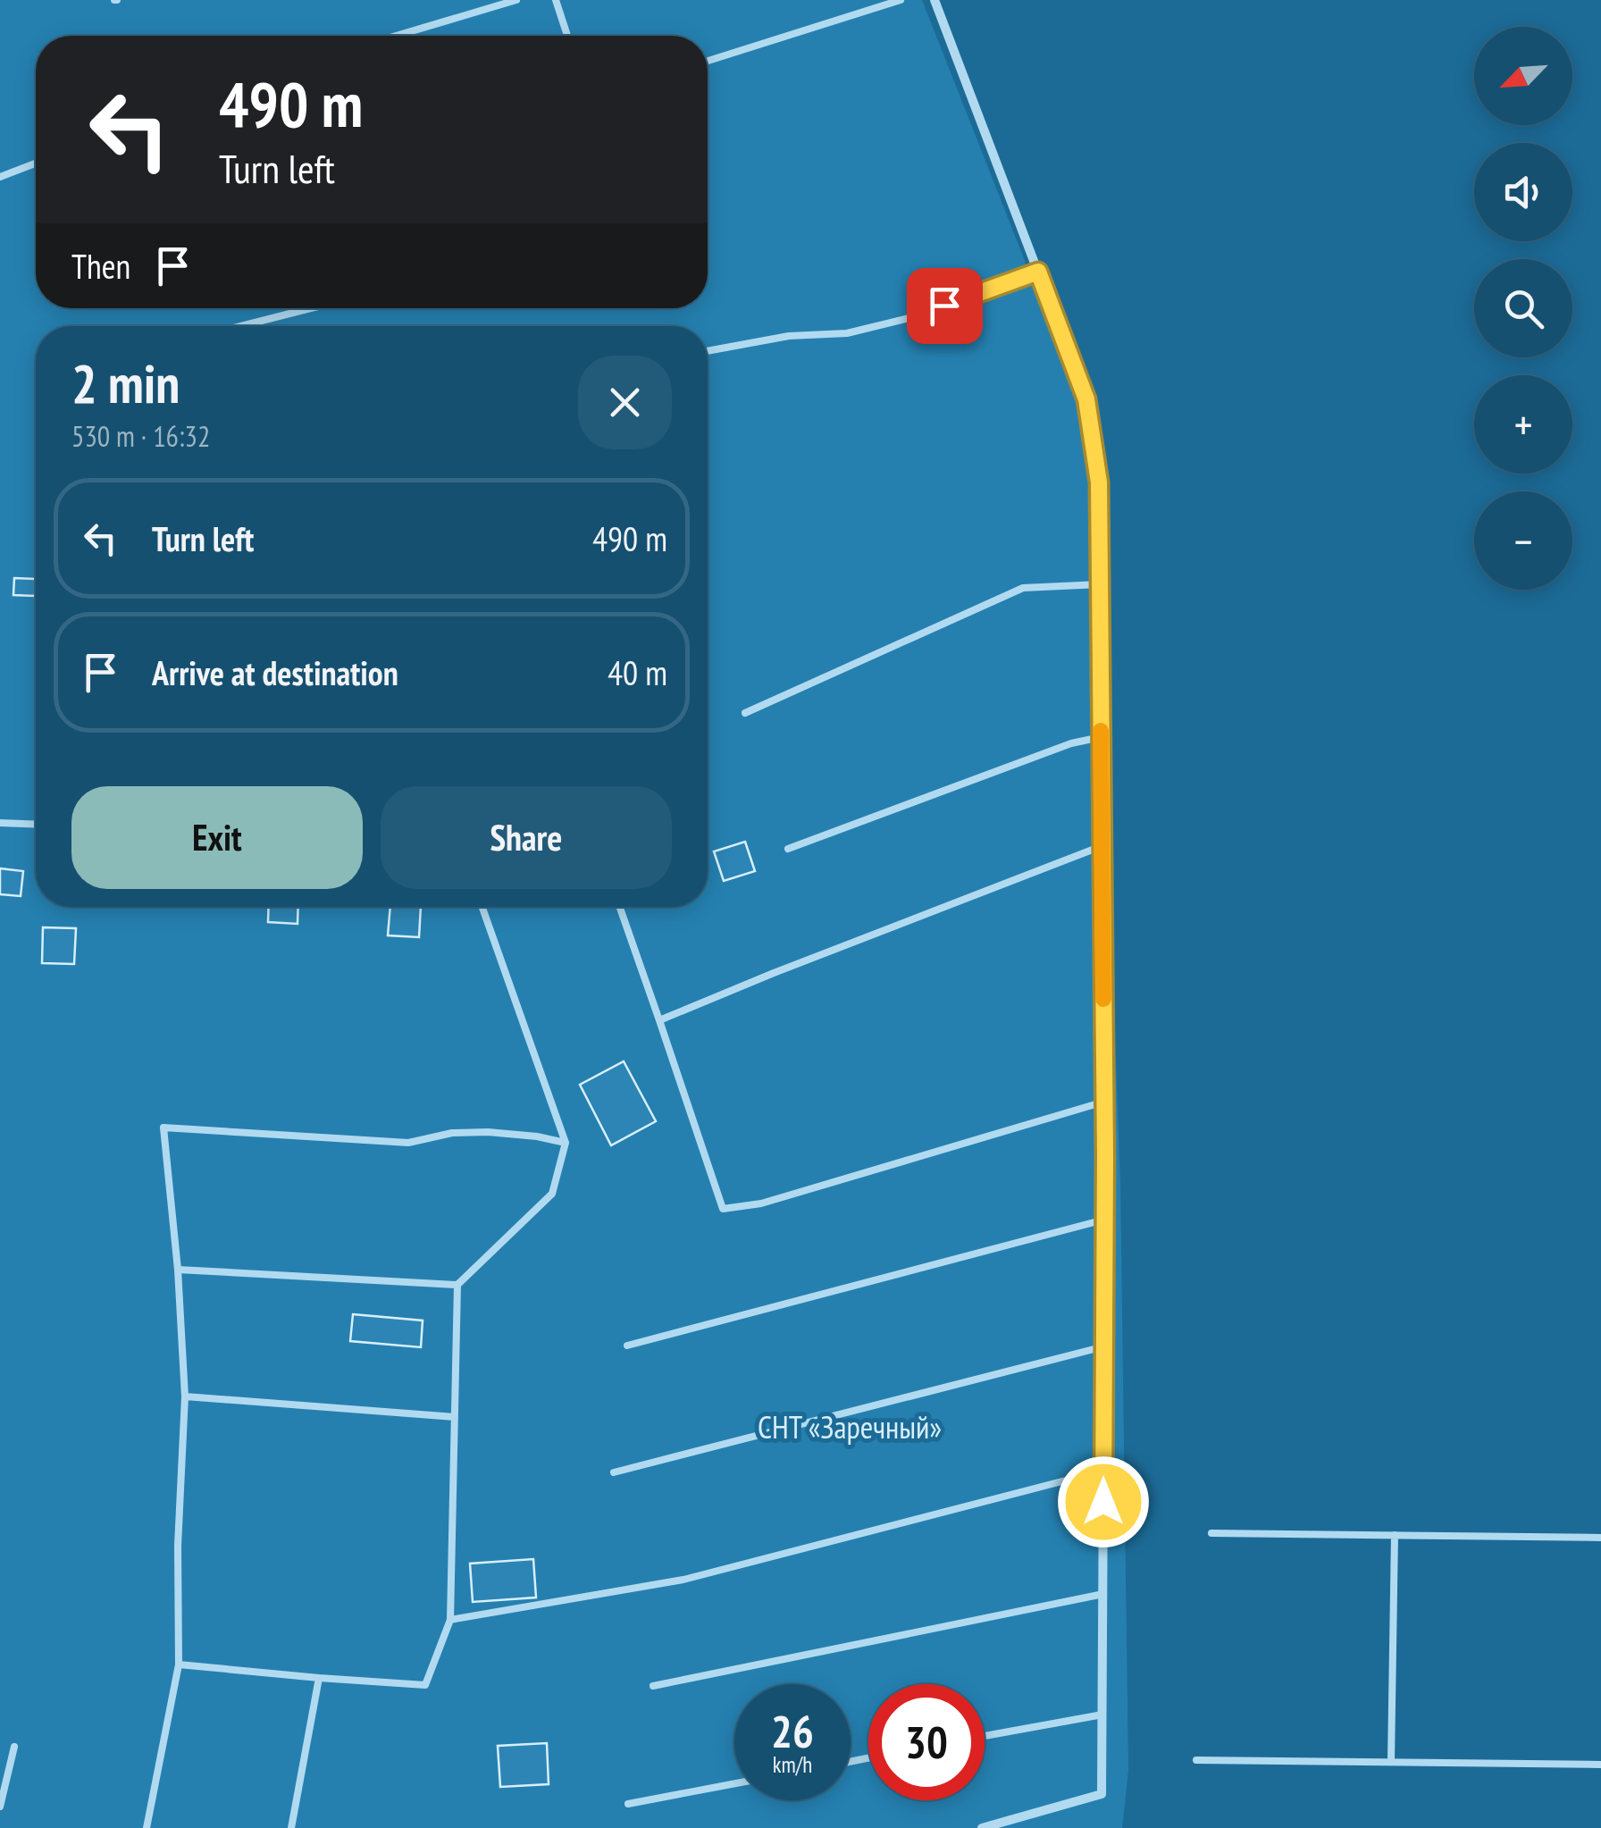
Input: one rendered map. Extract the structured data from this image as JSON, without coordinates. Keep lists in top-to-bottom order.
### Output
{
  "parks": ["СНТ «Заречный»"],
  "north": "bottom left",
  "page": {
    "map_buttons": ["+", "−"],
    "turn": ["490 m", "Turn left"],
    "then": "Then",
    "heading": ["2 min", "530 m · 16:32"],
    "list": [
      {
        "name": "Turn left",
        "value": "490 m"
      },
      {
        "name": "Arrive at destination",
        "value": "40 m"
      }
    ],
    "buttons": ["Exit", "Share"],
    "speed": "26 km/h",
    "limit": "30"
  }
}
